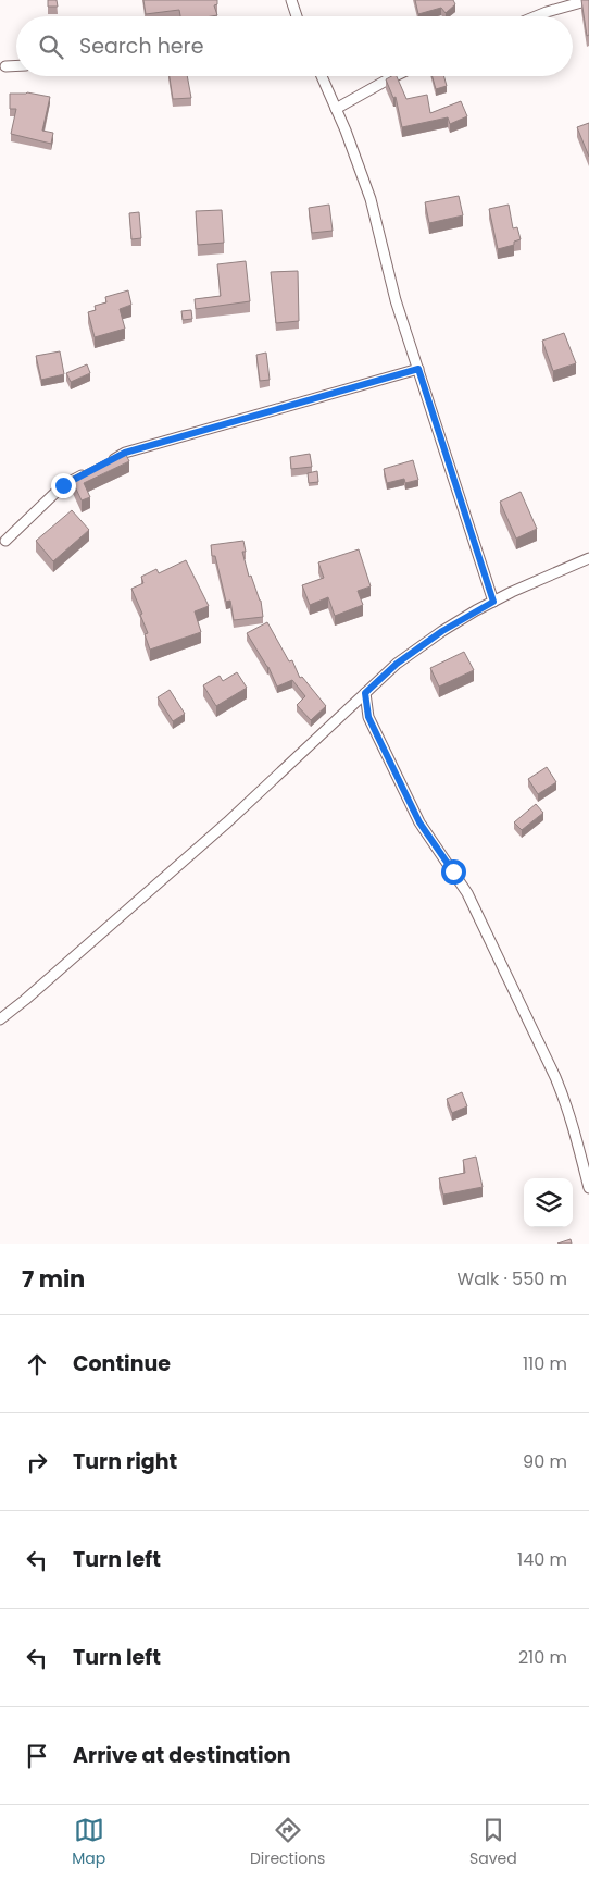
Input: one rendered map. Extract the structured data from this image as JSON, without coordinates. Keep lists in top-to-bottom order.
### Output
{
  "page": {
    "search": "Search here",
    "heading": ["7 min", "Walk · 550 m"],
    "list": [
      ["Continue", "110 m"],
      ["Turn right", "90 m"],
      ["Turn left", "140 m"],
      ["Turn left", "210 m"],
      "Arrive at destination"
    ],
    "nav": ["Map", "Directions", "Saved"]
  }
}
